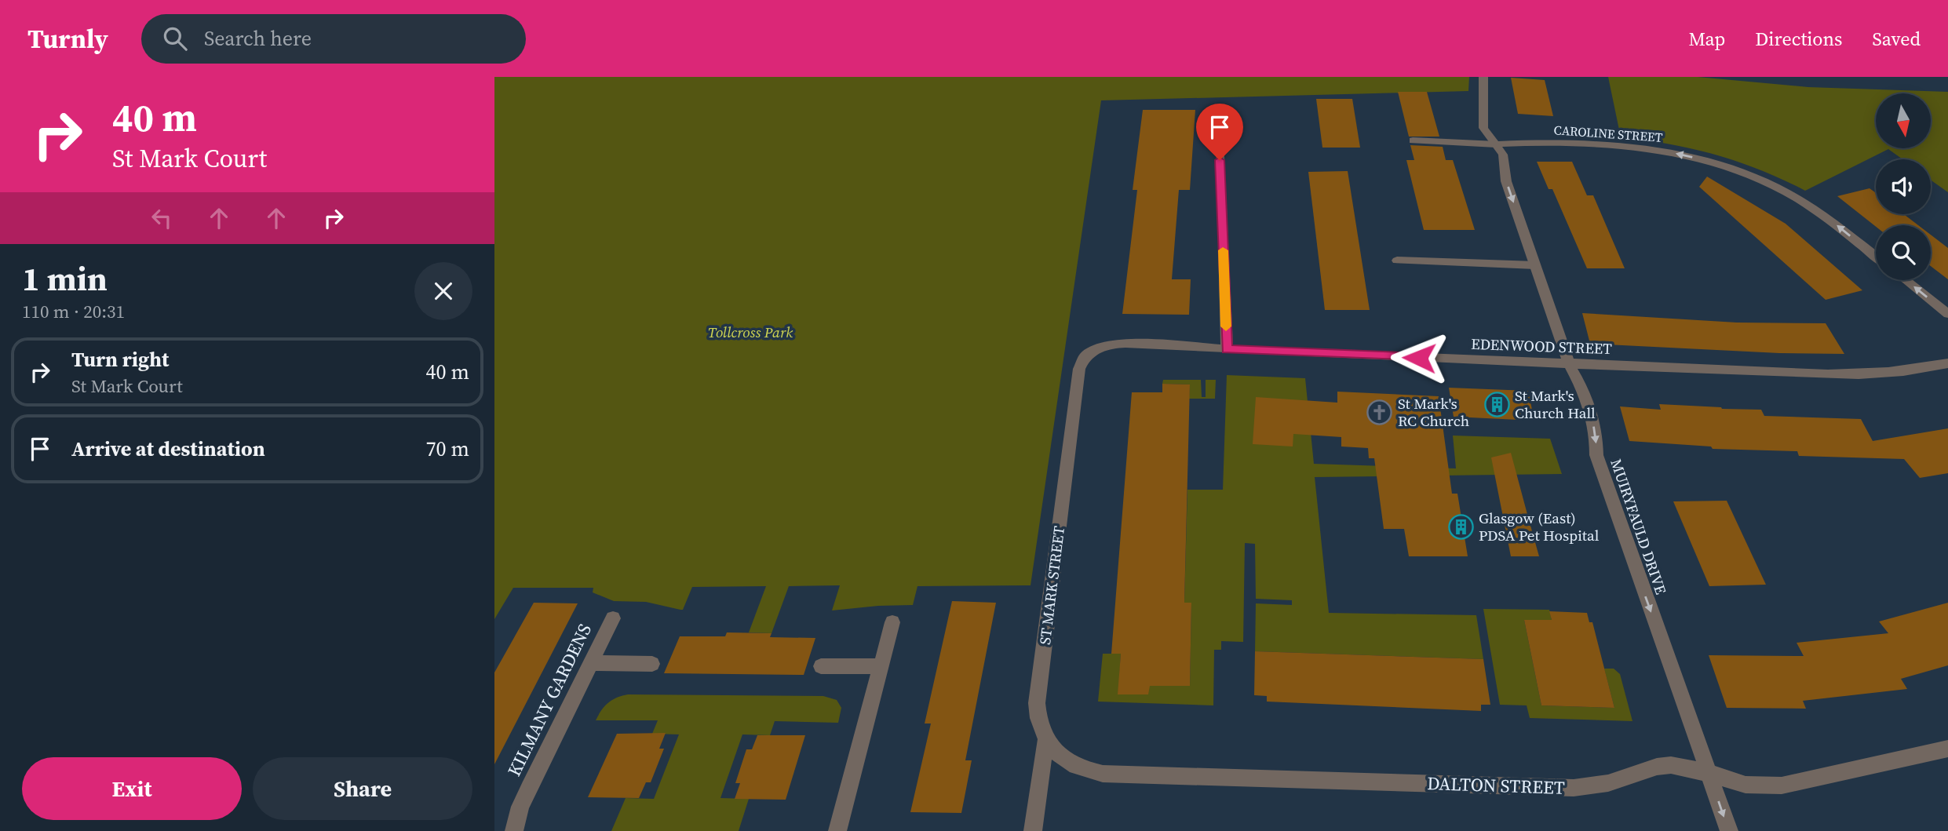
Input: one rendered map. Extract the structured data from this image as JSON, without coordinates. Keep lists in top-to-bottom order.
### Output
{
  "streets": {
    "street": [
      "CAROLINE STREET",
      "EDENWOOD STREET",
      "MUIRYFAULD DRIVE",
      "ST MARK STREET",
      "KILMANY GARDENS",
      "DALTON STREET"
    ]
  },
  "crossings": [
    ["CAROLINE STREET", "MUIRYFAULD DRIVE"],
    ["EDENWOOD STREET", "MUIRYFAULD DRIVE"],
    ["EDENWOOD STREET", "ST MARK STREET"],
    ["MUIRYFAULD DRIVE", "DALTON STREET"],
    ["ST MARK STREET", "DALTON STREET"]
  ],
  "one_way": ["CAROLINE STREET", "MUIRYFAULD DRIVE"],
  "parks": ["Tollcross Park"],
  "places": {
    "building": ["St Mark's Church Hall", "Glasgow (East) PDSA Pet Hospital"],
    "church": ["St Mark's RC Church"]
  },
  "north": "bottom",
  "page": {
    "header": "Turnly",
    "search": "Search here",
    "nav": ["Map", "Directions", "Saved"],
    "turn": ["40 m", "St Mark Court"],
    "heading": ["1 min", "110 m · 20:31"],
    "list": [
      {
        "name": "Turn right",
        "note": "St Mark Court",
        "value": "40 m"
      },
      {
        "name": "Arrive at destination",
        "value": "70 m"
      }
    ],
    "buttons": ["Exit", "Share"]
  }
}
